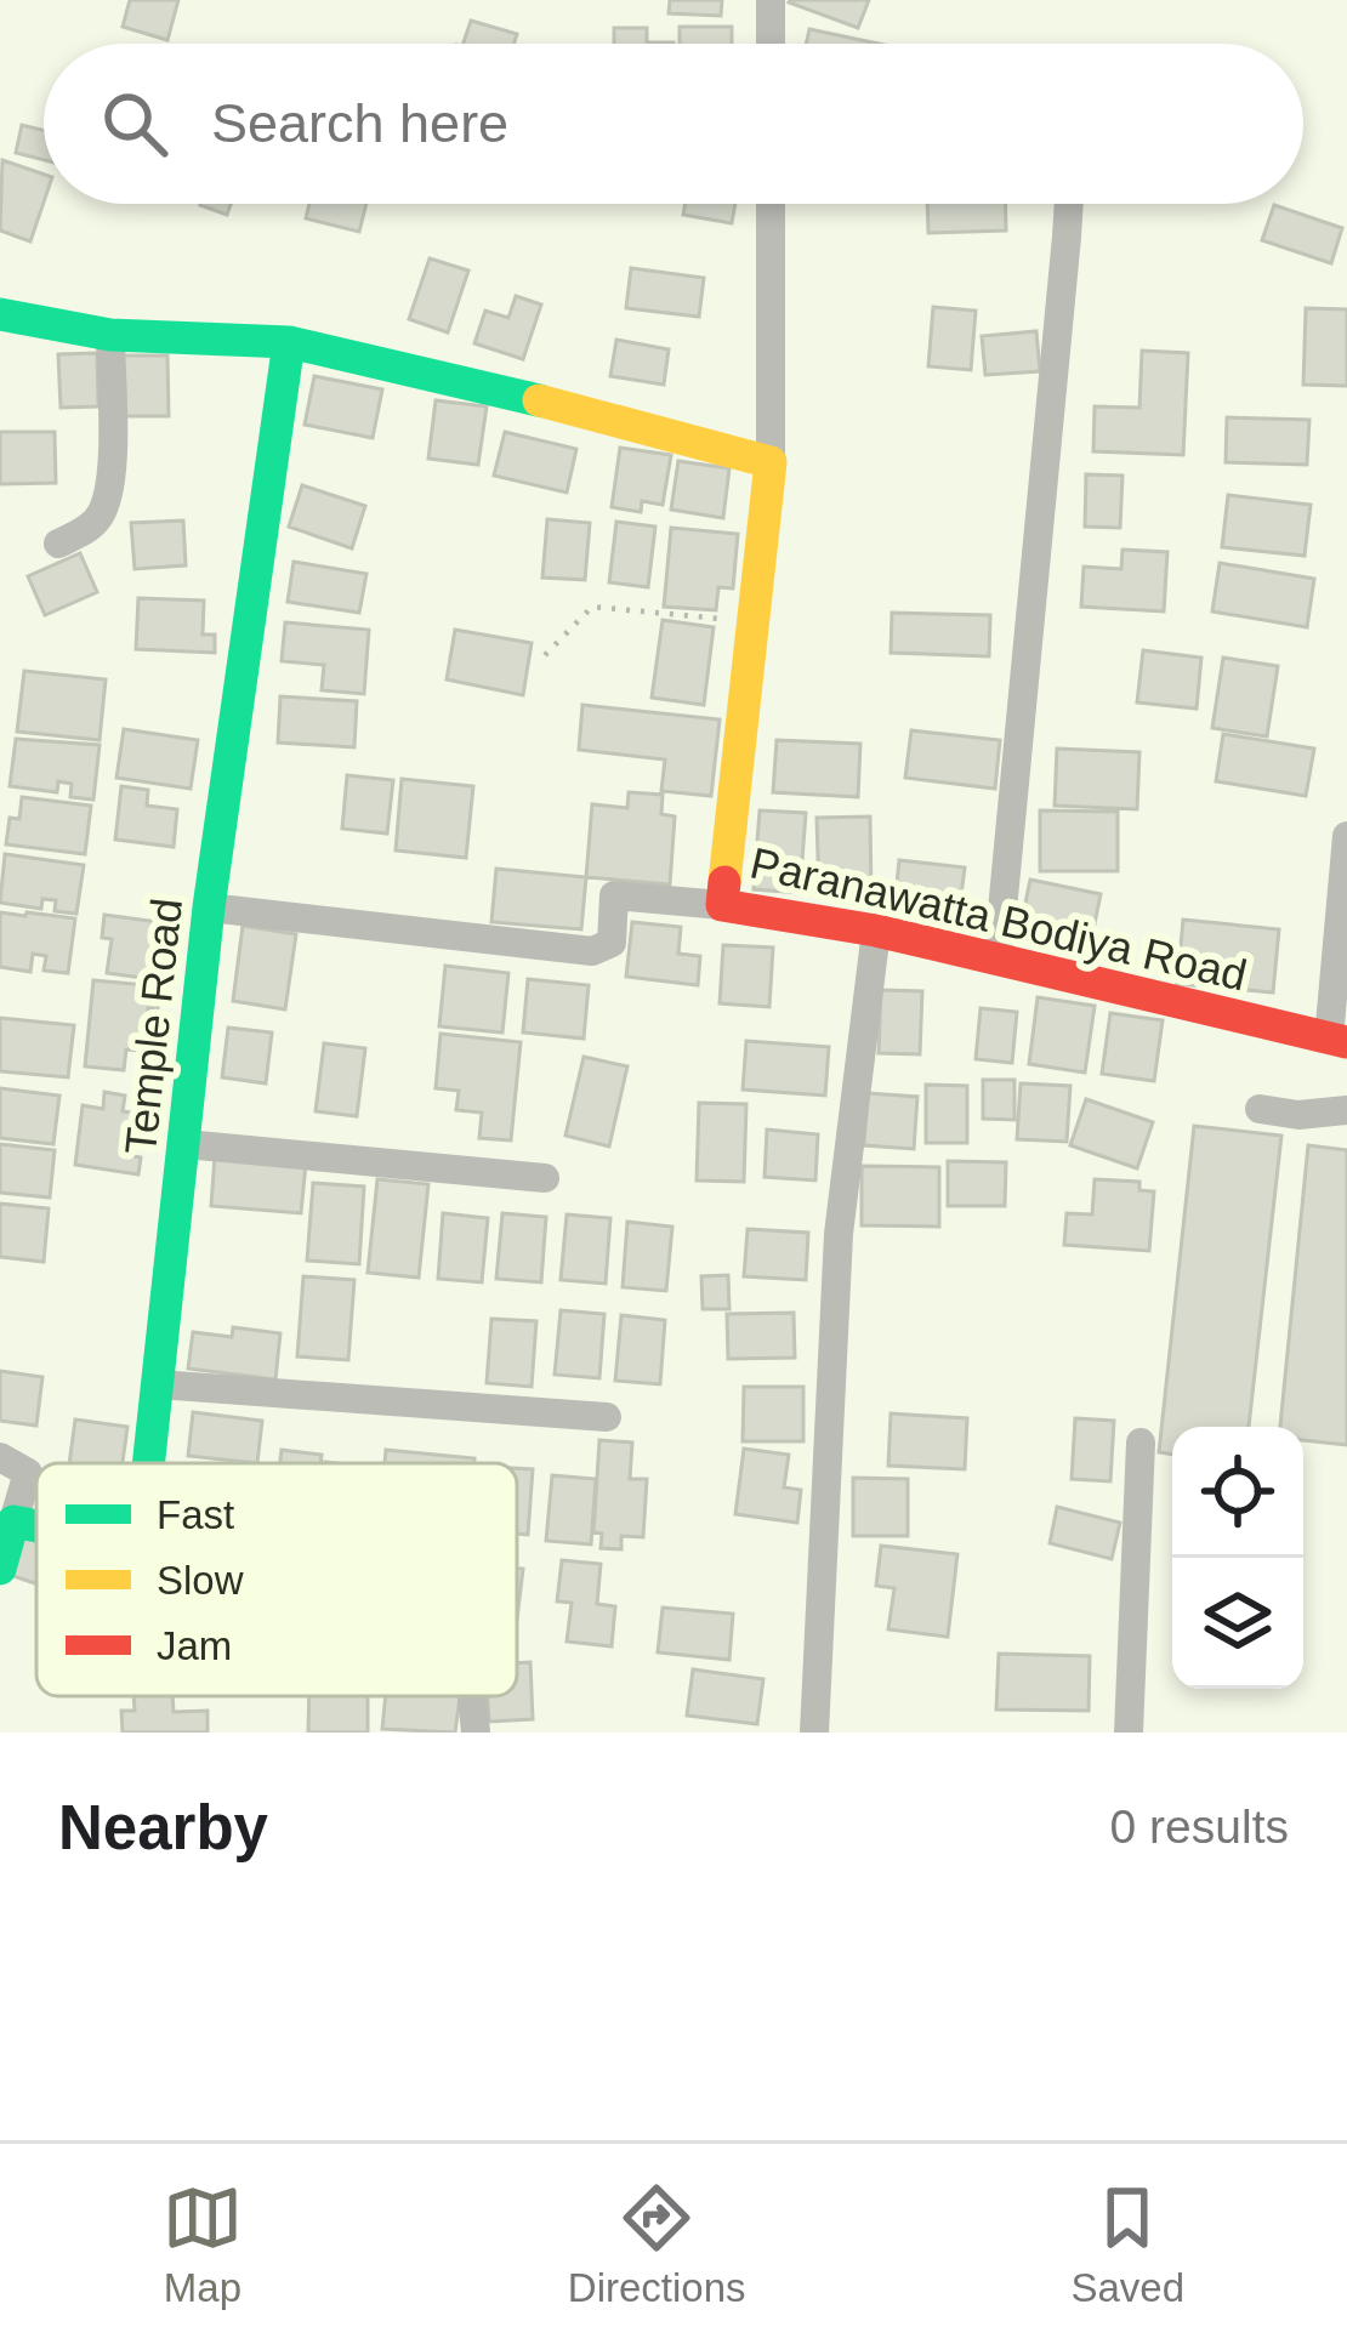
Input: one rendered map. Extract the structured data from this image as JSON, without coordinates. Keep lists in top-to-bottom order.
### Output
{
  "streets": {
    "street": ["Paranawatta Bodiya Road", "Temple Road"]
  },
  "legend": ["Fast", "Slow", "Jam"],
  "page": {
    "search": "Search here",
    "heading": ["Nearby", "0 results"],
    "nav": ["Map", "Directions", "Saved"]
  }
}
